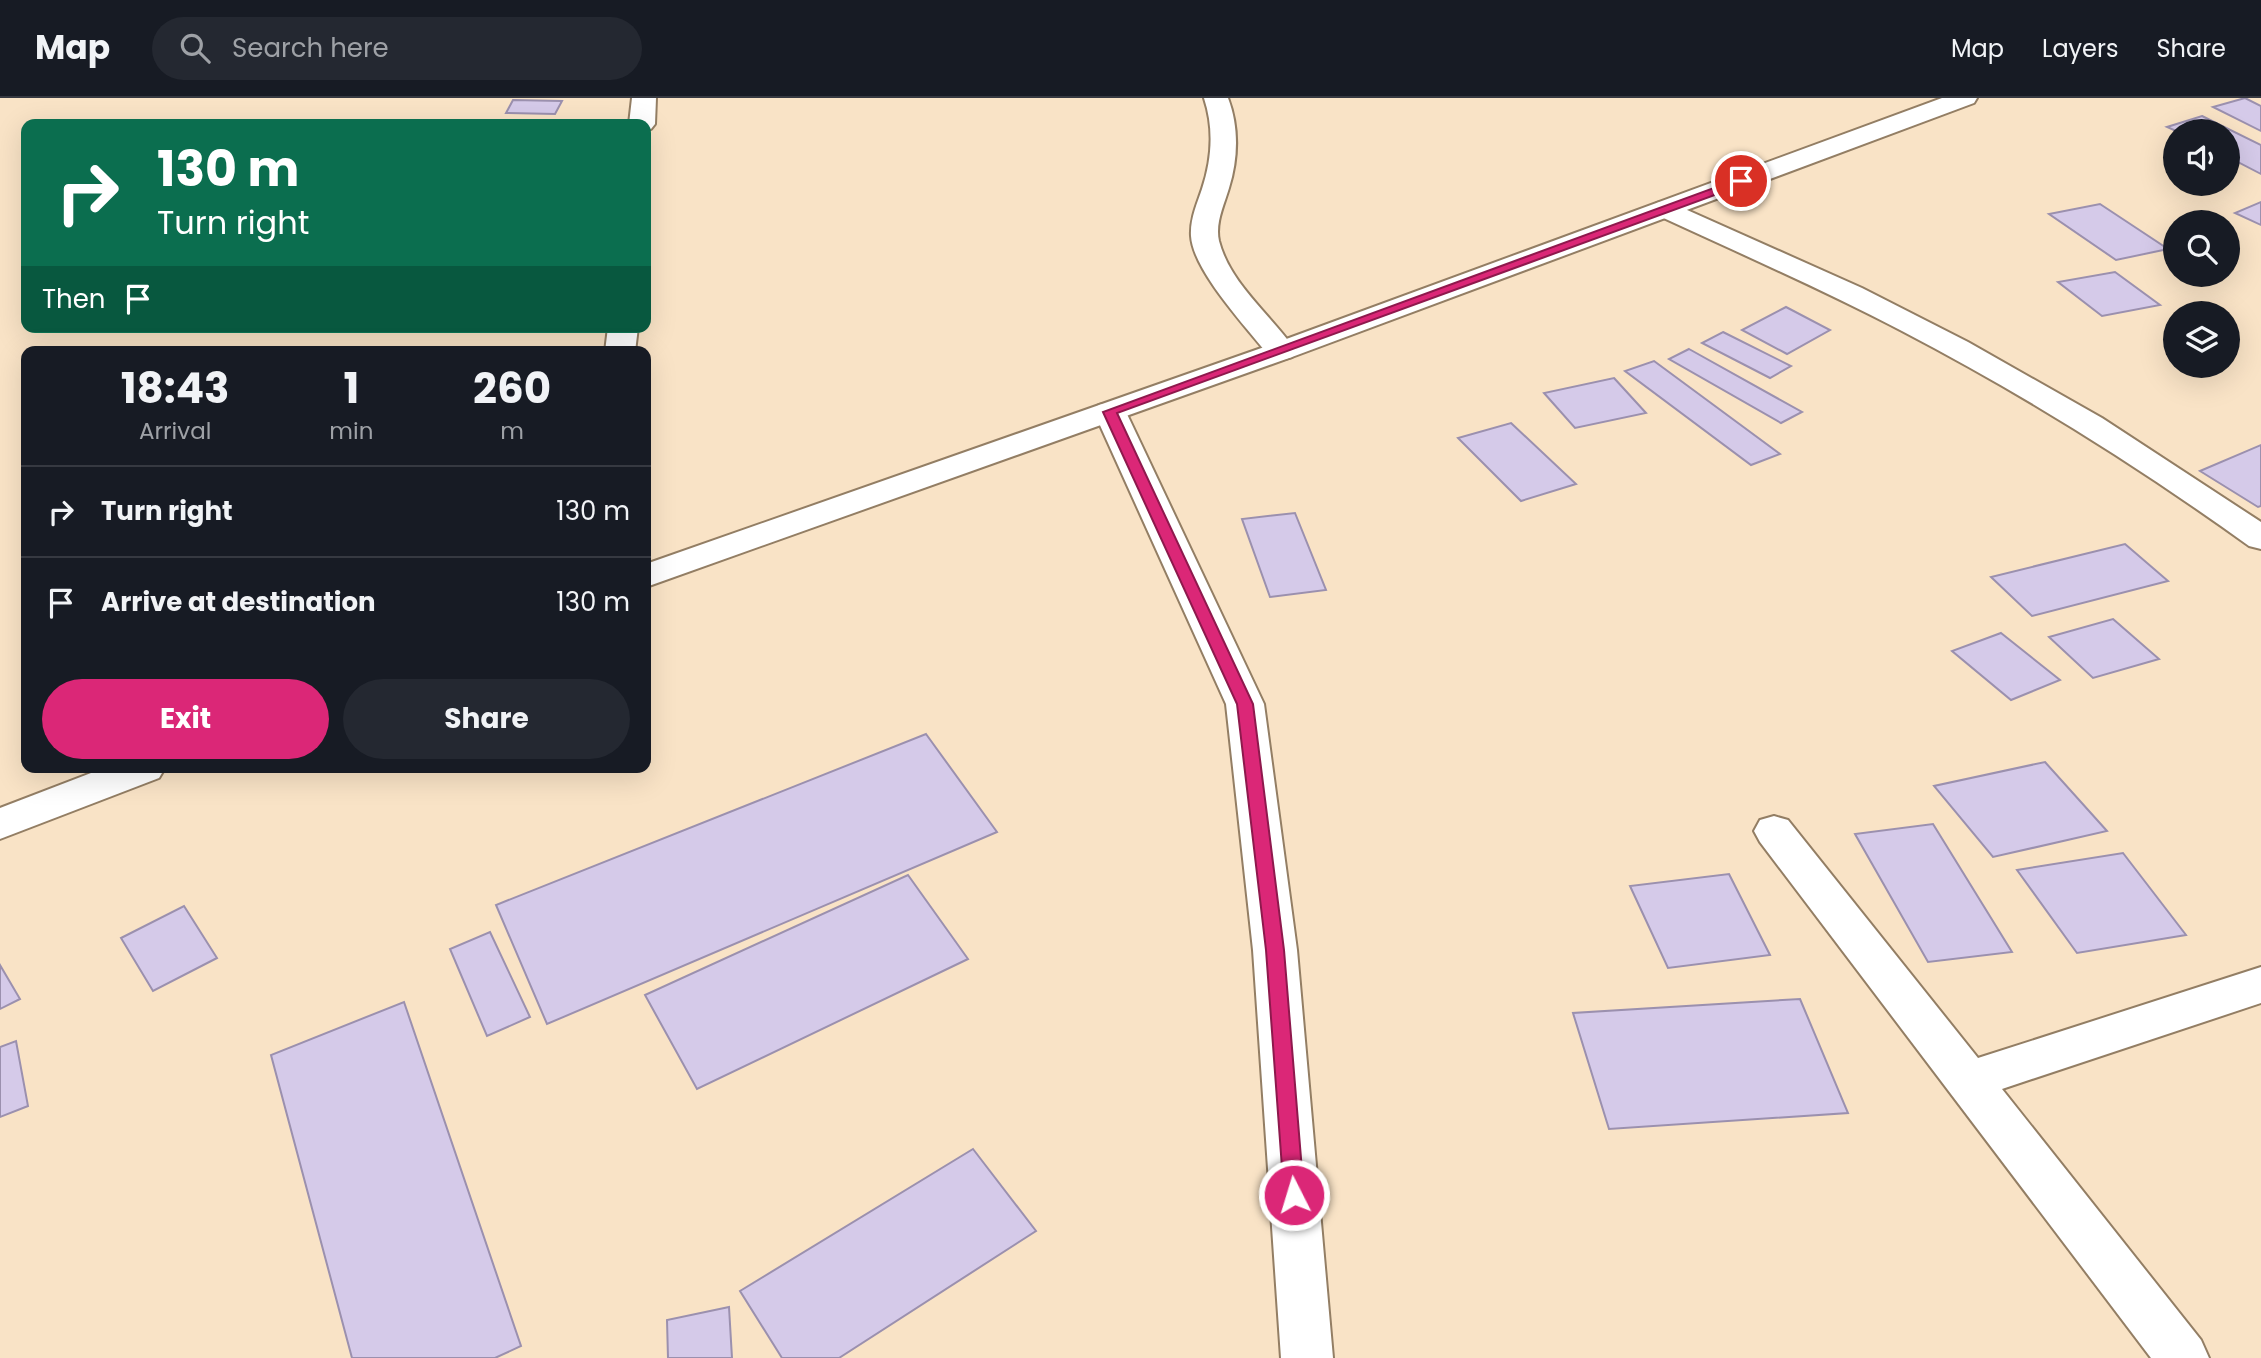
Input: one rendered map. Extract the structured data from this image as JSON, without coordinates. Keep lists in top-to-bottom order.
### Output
{
  "page": {
    "header": "Map",
    "search": "Search here",
    "nav": ["Map", "Layers", "Share"],
    "turn": ["130 m", "Turn right"],
    "then": "Then",
    "eta": [
      "18:43",
      "Arrival",
      "1",
      "min",
      "260",
      "m"
    ],
    "list": [
      {
        "name": "Turn right",
        "value": "130 m"
      },
      {
        "name": "Arrive at destination",
        "value": "130 m"
      }
    ],
    "buttons": ["Exit", "Share"]
  }
}
